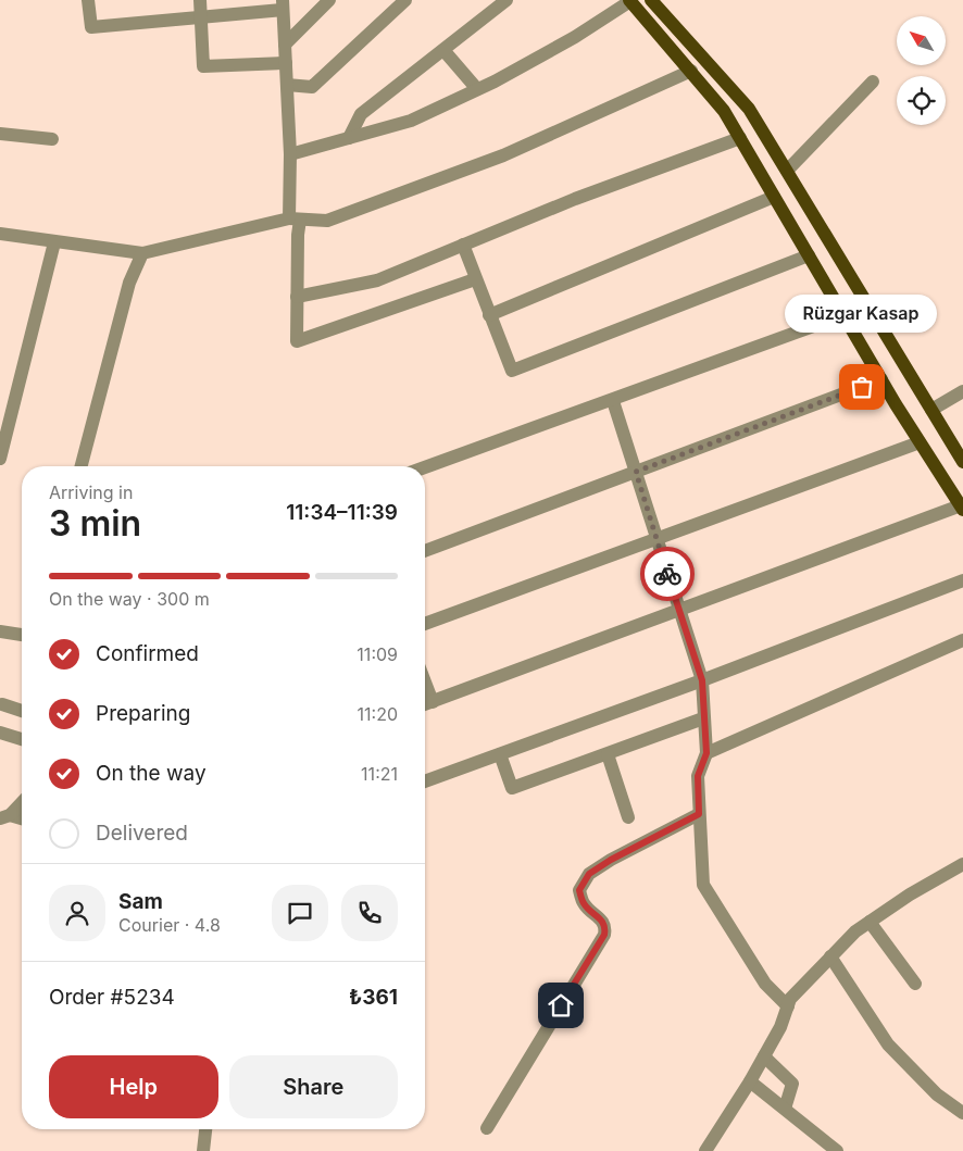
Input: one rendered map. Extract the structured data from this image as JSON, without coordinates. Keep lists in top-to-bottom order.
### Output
{
  "places": ["Rüzgar Kasap"],
  "north": "top left",
  "page": {
    "bubble": "Rüzgar Kasap",
    "heading": ["3 min", "Arriving in", "11:34–11:39"],
    "panel": [
      "Sam",
      "Courier · 4.8",
      "Order #5234",
      "₺361"
    ],
    "bar": "On the way · 300 m",
    "list": [
      ["Confirmed", "11:09"],
      ["Preparing", "11:20"],
      ["On the way", "11:21"],
      "Delivered"
    ],
    "buttons": ["Help", "Share"]
  }
}
